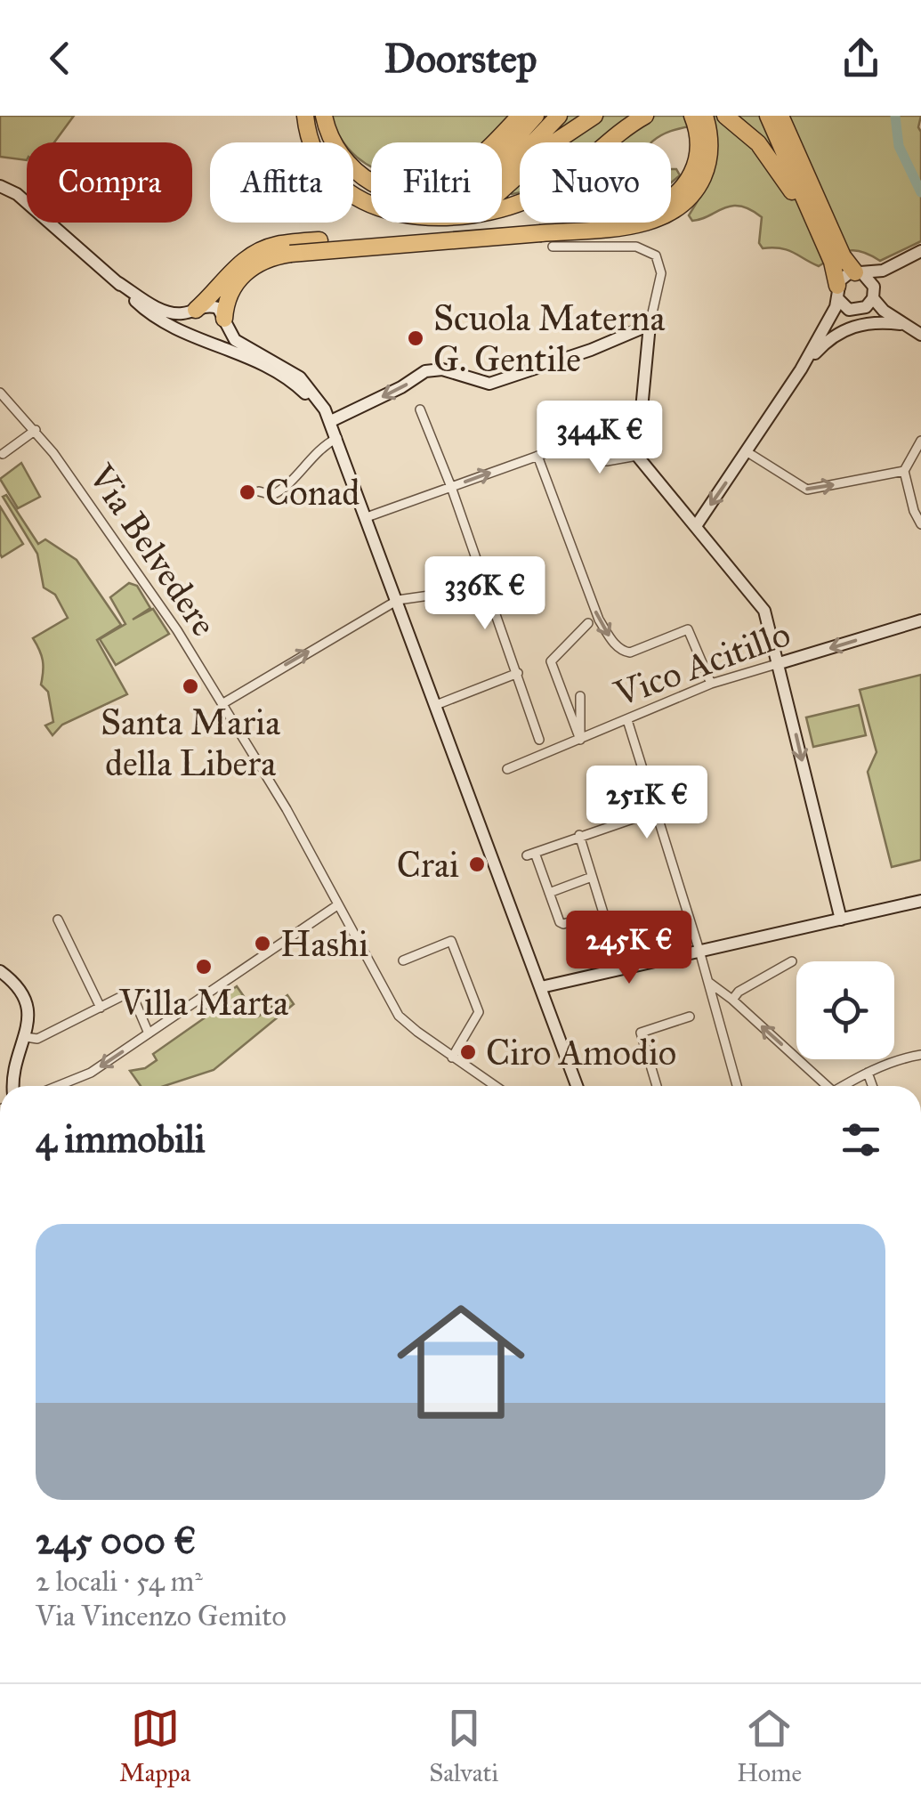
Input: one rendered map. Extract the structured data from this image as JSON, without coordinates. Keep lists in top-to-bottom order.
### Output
{
  "streets": {
    "main road": ["Vico Acitillo"],
    "street": ["Via Belvedere"]
  },
  "places": [
    "Scuola Materna G. Gentile",
    "Conad",
    "Santa Maria della Libera",
    "Crai",
    "Hashi",
    "Villa Marta",
    "Ciro Amodio"
  ],
  "page": {
    "header": "Doorstep",
    "chip": [
      "Compra",
      "Affitta",
      "Filtri",
      "Nuovo"
    ],
    "price": [
      "344K €",
      "336K €",
      "251K €",
      "245K €"
    ],
    "heading": "4 immobili",
    "list": [
      {
        "name": "245 000 €",
        "note": "2 locali · 54 m² · Via Vincenzo Gemito"
      }
    ],
    "tabs": ["Mappa", "Salvati", "Home"]
  }
}
